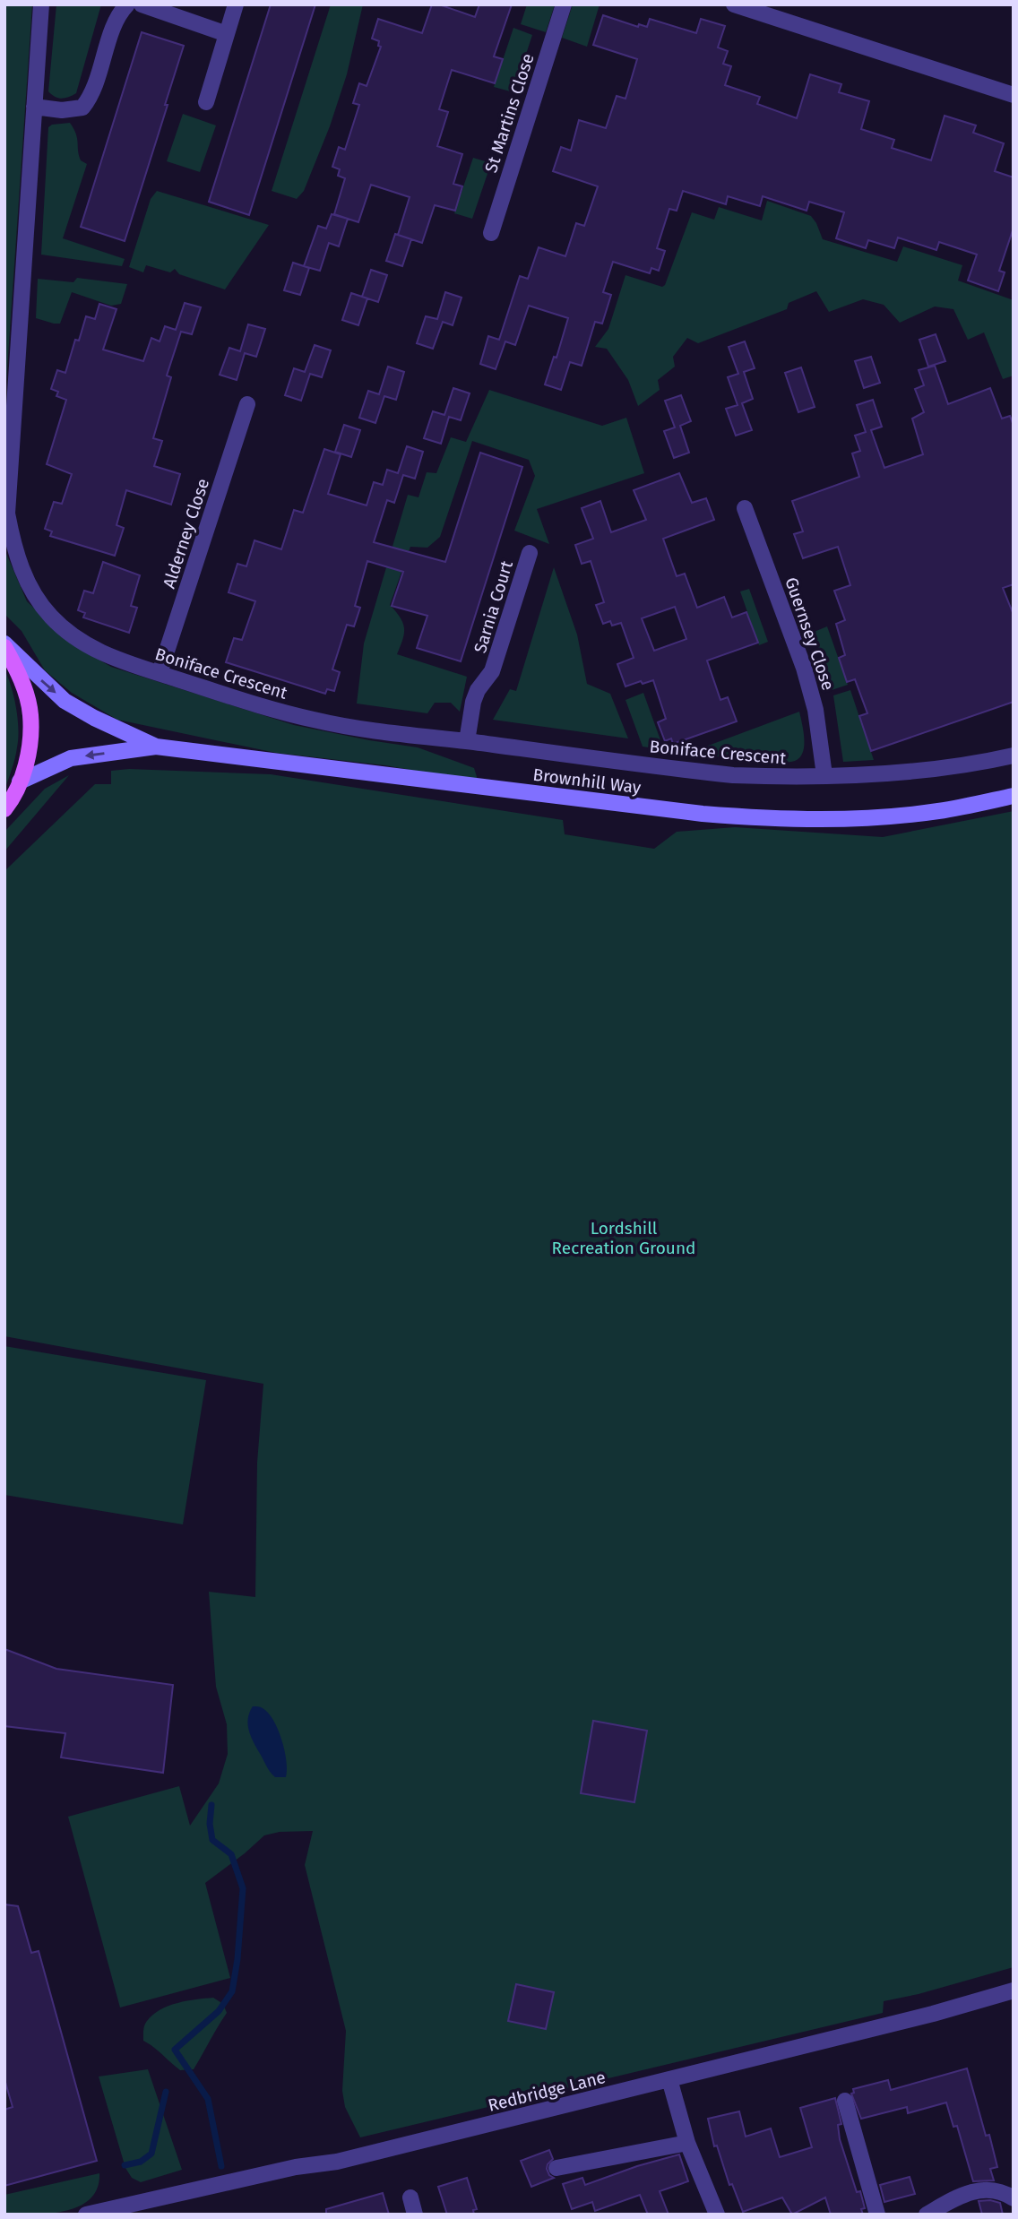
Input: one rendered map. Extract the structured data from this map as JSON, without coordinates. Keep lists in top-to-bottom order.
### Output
{
  "streets": {
    "street": [
      "St Martins Close",
      "Alderney Close",
      "Sarnia Court",
      "Guernsey Close",
      "Boniface Crescent",
      "Brownhill Way",
      "Redbridge Lane"
    ]
  },
  "crossings": [
    ["Alderney Close", "Boniface Crescent"],
    ["Sarnia Court", "Boniface Crescent"],
    ["Guernsey Close", "Boniface Crescent"]
  ],
  "parks": ["Lordshill Recreation Ground"]
}
